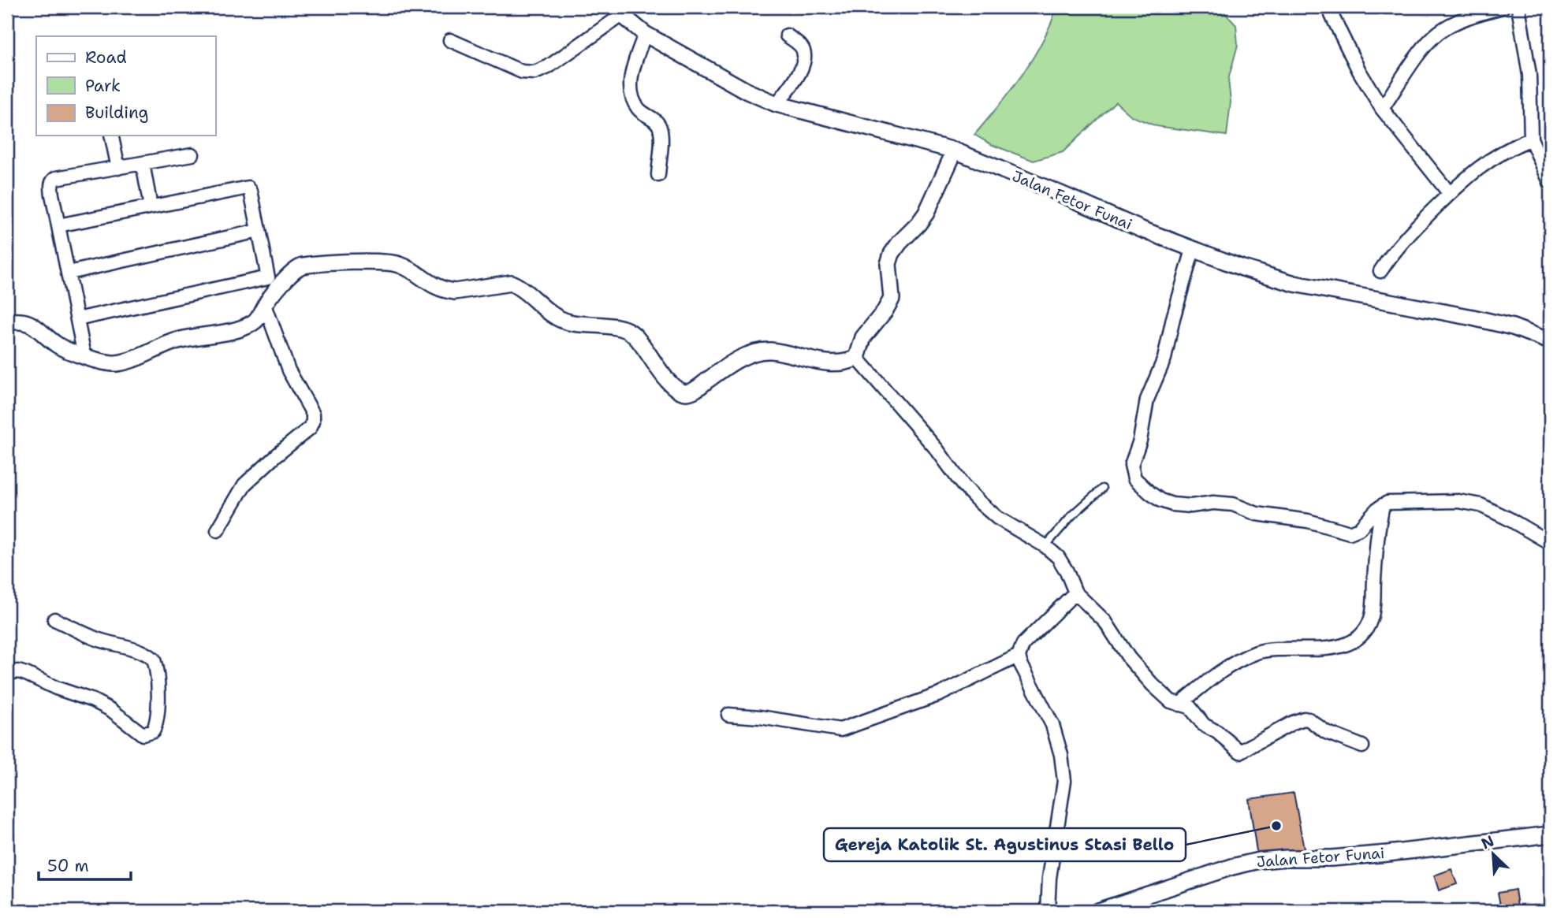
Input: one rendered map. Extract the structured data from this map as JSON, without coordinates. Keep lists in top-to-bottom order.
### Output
{
  "streets": {
    "street": ["Jalan Fetor Funai"]
  },
  "places": ["Gereja Katolik St. Agustinus Stasi Bello"],
  "legend": ["Road", "Park", "Building"],
  "scale_bar": "50 m",
  "north": "top left"
}
